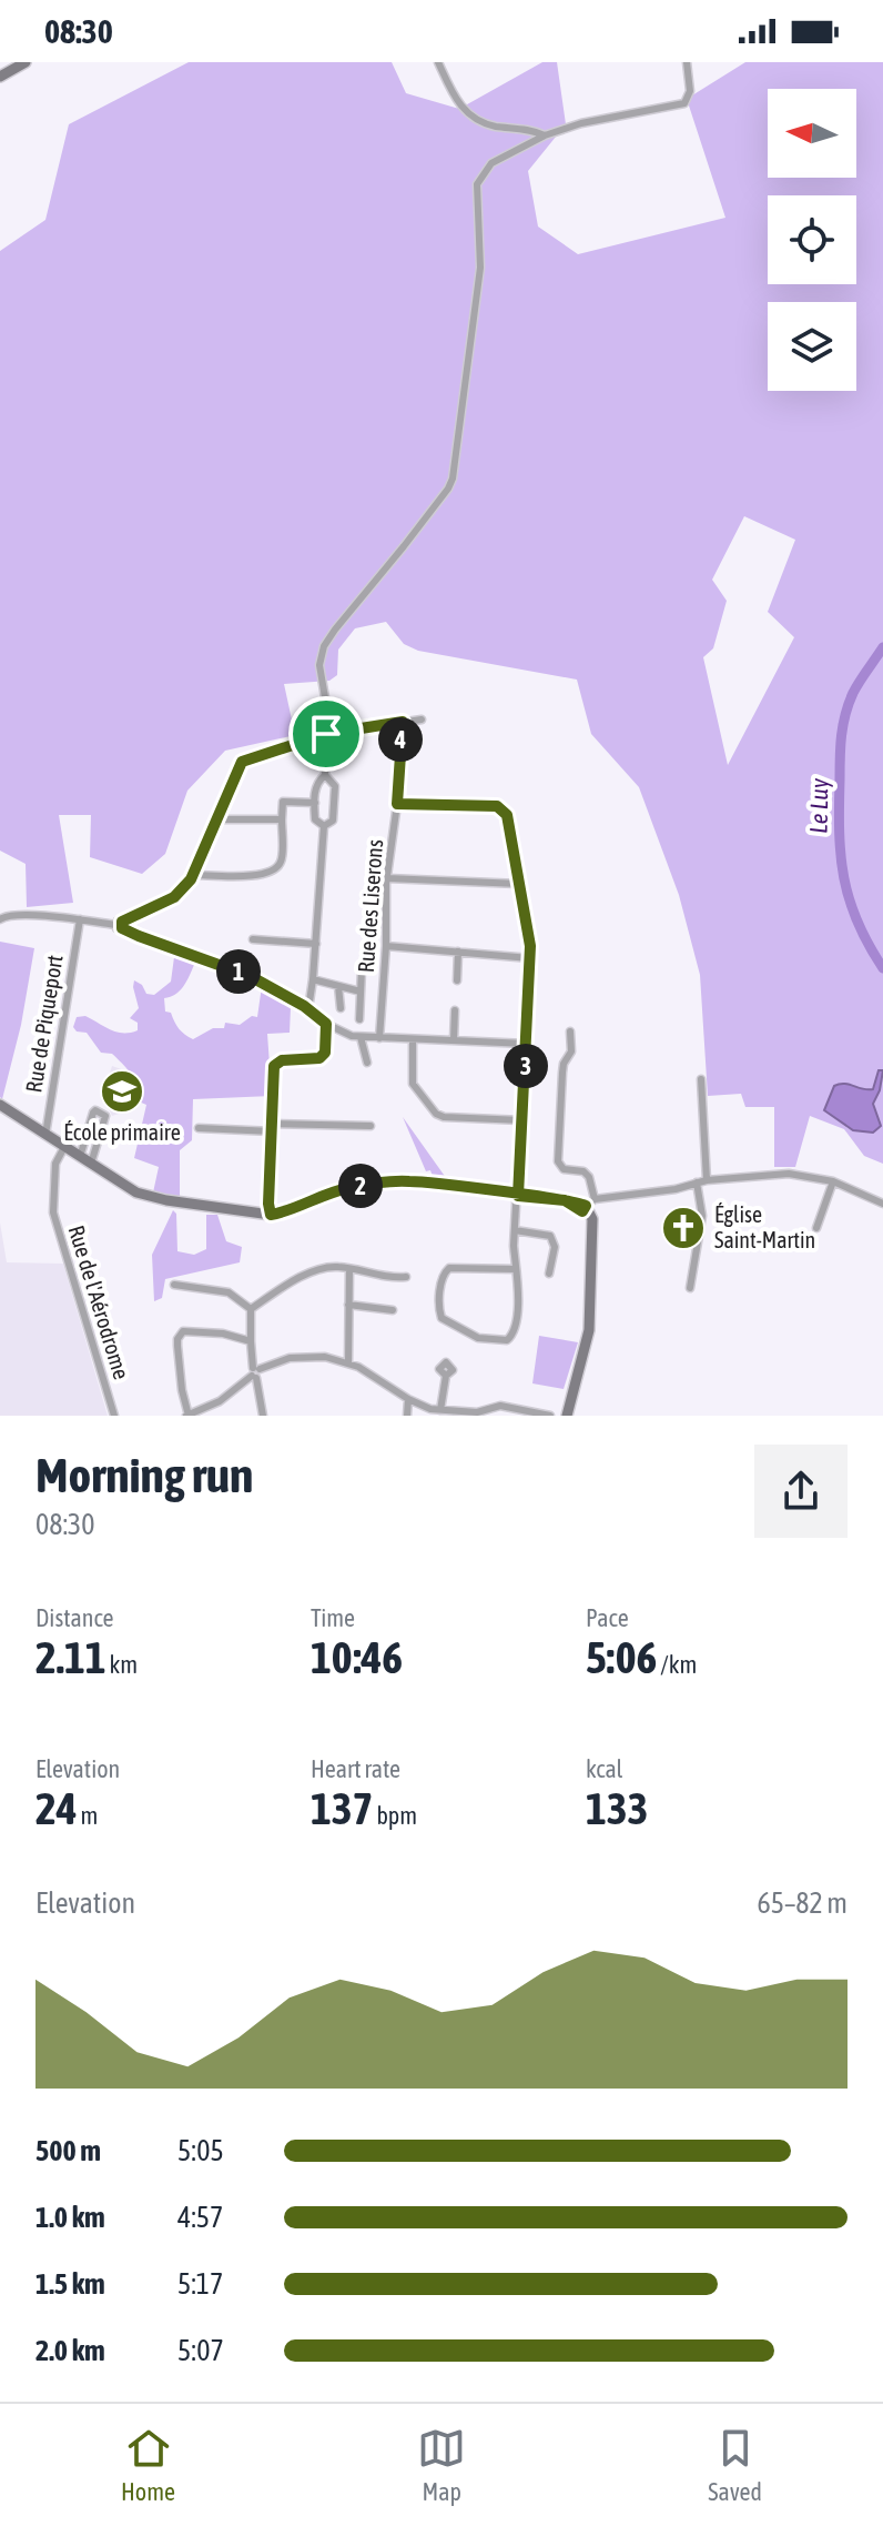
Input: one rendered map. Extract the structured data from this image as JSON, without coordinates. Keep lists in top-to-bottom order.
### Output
{
  "streets": {
    "street": ["Rue des Liserons", "Rue de Piqueport", "Rue de l'Aérodrome"]
  },
  "water": ["Le Luy"],
  "places": {
    "school or university": ["École primaire"],
    "church": ["Église Saint-Martin"]
  },
  "north": "left",
  "page": {
    "status": "08:30",
    "pins": [
      "4",
      "1",
      "3",
      "2"
    ],
    "heading": ["Morning run", "08:30"],
    "stats": [
      ["Distance", "2.11 km"],
      ["Time", "10:46"],
      ["Pace", "5:06 /km"],
      ["Elevation", "24 m"],
      ["Heart rate", "137 bpm"],
      ["kcal", "133"]
    ],
    "chart": ["Elevation", "65–82 m"],
    "list": [
      {
        "name": "500 m",
        "note": "5:05"
      },
      {
        "name": "1.0 km",
        "note": "4:57"
      },
      {
        "name": "1.5 km",
        "note": "5:17"
      },
      {
        "name": "2.0 km",
        "note": "5:07"
      }
    ],
    "tabs": ["Home", "Map", "Saved"]
  }
}
